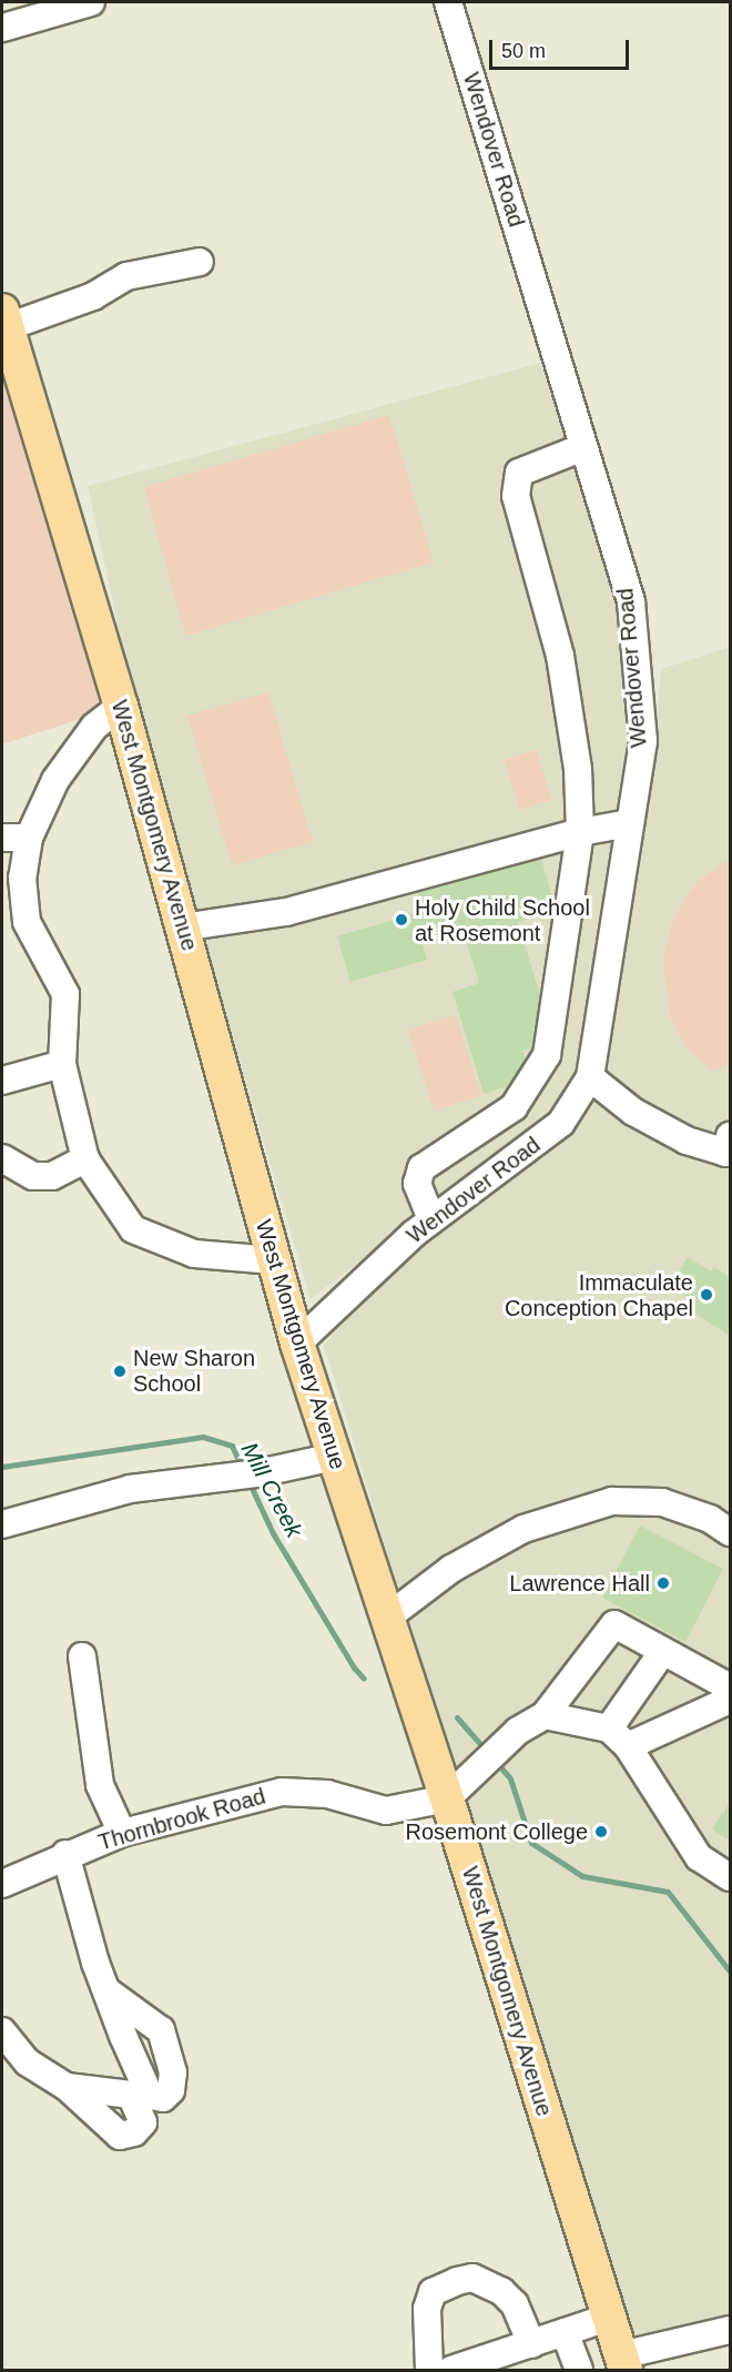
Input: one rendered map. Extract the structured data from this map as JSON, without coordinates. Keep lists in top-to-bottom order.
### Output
{
  "streets": {
    "main road": ["West Montgomery Avenue"],
    "street": ["Wendover Road", "Thornbrook Road"]
  },
  "crossings": [
    ["Wendover Road", "West Montgomery Avenue"],
    ["West Montgomery Avenue", "Thornbrook Road"]
  ],
  "water": ["Mill Creek"],
  "places": [
    "Holy Child School at Rosemont",
    "Immaculate Conception Chapel",
    "New Sharon School",
    "Lawrence Hall",
    "Rosemont College"
  ],
  "scale_bar": "50 m"
}
